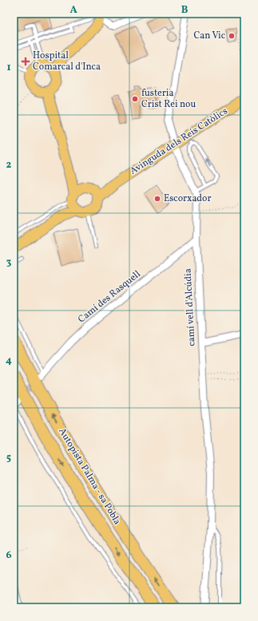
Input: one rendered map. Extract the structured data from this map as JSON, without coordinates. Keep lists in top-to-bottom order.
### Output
{
  "streets": {
    "highway": ["Autopista Palma - sa Pobla"],
    "main road": ["Avinguda dels Reis Catòlics"],
    "street": ["Camí des Rasquell", "camí vell d'Alcúdia"]
  },
  "crossings": [
    ["Avinguda dels Reis Catòlics", "camí vell d'Alcúdia"],
    ["Camí des Rasquell", "camí vell d'Alcúdia"]
  ],
  "places": {
    "other": ["Can Vic", "fusteria Crist Rei nou", "Escorxador"],
    "health": ["Hospital Comarcal d'Inca"]
  },
  "grid": {
    "columns": ["A", "B"],
    "rows": [
      "1",
      "2",
      "3",
      "4",
      "5",
      "6"
    ]
  }
}
